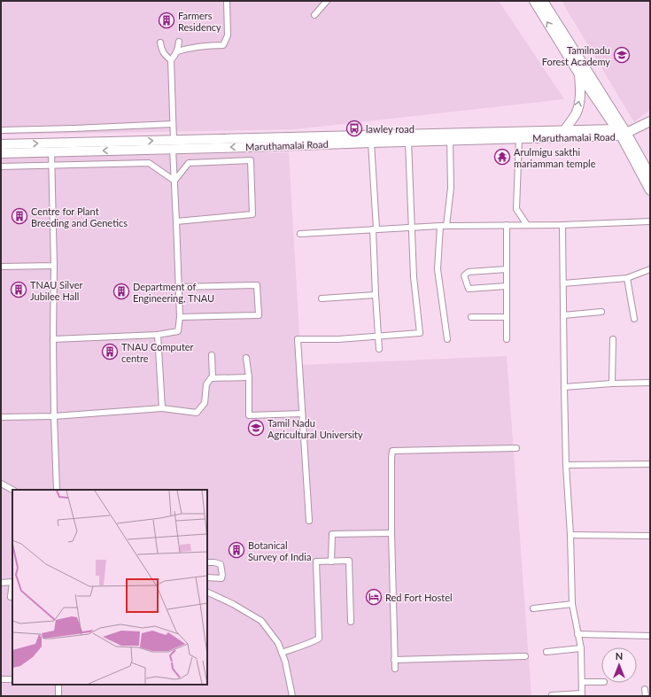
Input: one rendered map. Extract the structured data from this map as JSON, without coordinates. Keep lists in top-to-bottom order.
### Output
{
  "streets": {
    "main road": ["Maruthamalai Road"]
  },
  "places": {
    "building": [
      "Farmers Residency",
      "Centre for Plant Breeding and Genetics",
      "TNAU Silver Jubilee Hall",
      "Department of Engineering, TNAU",
      "TNAU Computer centre",
      "Botanical Survey of India"
    ],
    "school or university": ["Tamilnadu Forest Academy", "Tamil Nadu Agricultural University"],
    "bus stop": ["lawley road"],
    "temple": ["Arulmigu sakthi mariamman temple"],
    "hotel": ["Red Fort Hostel"]
  },
  "north": "top"
}
